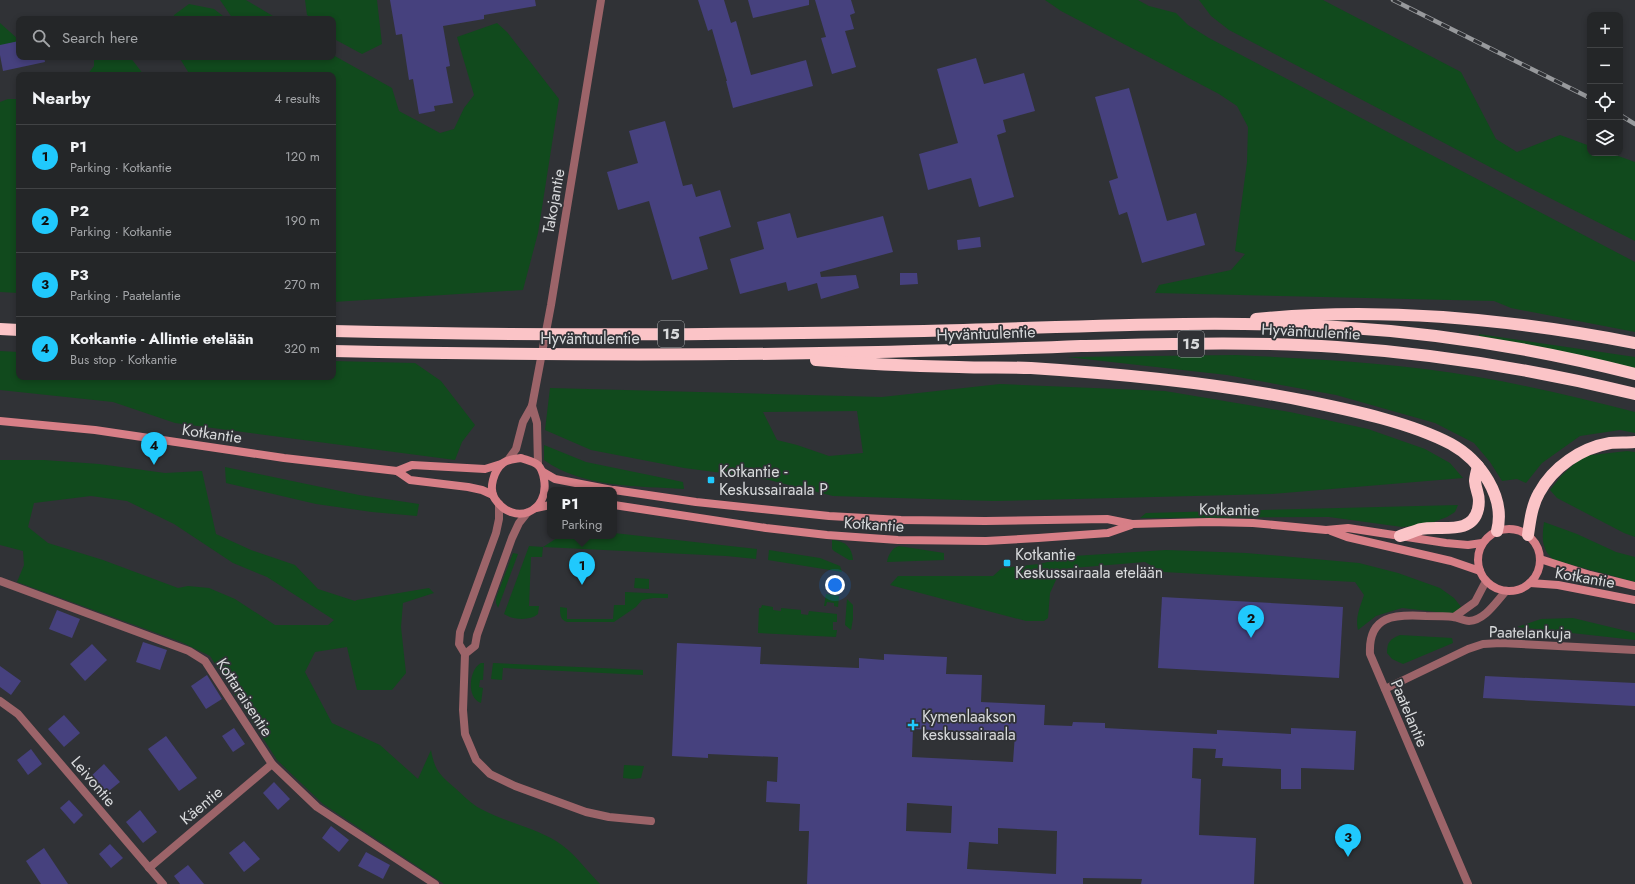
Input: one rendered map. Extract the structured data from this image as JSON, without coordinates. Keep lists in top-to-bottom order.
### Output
{
  "streets": {
    "highway": ["Hyväntuulentie", "15"],
    "street": [
      "Takojantie",
      "Kotkantie",
      "Paatelankuja",
      "Kottaraisentie",
      "Paatelantie",
      "Leivontie",
      "Käentie"
    ]
  },
  "crossings": [
    ["Takojantie", "Kotkantie"],
    ["Kotkantie", "Paatelantie"],
    ["Paatelankuja", "Paatelantie"],
    ["Kottaraisentie", "Käentie"],
    ["Leivontie", "Käentie"]
  ],
  "places": {
    "transit": ["Kotkantie - Keskussairaala P", "Kotkantie Keskussairaala etelään"],
    "health": ["Kymenlaakson keskussairaala"]
  },
  "page": {
    "map_buttons": ["+", "−"],
    "search": "Search here",
    "heading": ["Nearby", "4 results"],
    "list": [
      {
        "mark": "1",
        "name": "P1",
        "note": "Parking · Kotkantie",
        "value": "120 m"
      },
      {
        "mark": "2",
        "name": "P2",
        "note": "Parking · Kotkantie",
        "value": "190 m"
      },
      {
        "mark": "3",
        "name": "P3",
        "note": "Parking · Paatelantie",
        "value": "270 m"
      },
      {
        "mark": "4",
        "name": "Kotkantie - Allintie etelään",
        "note": "Bus stop · Kotkantie",
        "value": "320 m"
      }
    ],
    "pins": [
      "4",
      "1",
      "2",
      "3"
    ],
    "popup": ["P1", "Parking"]
  }
}
